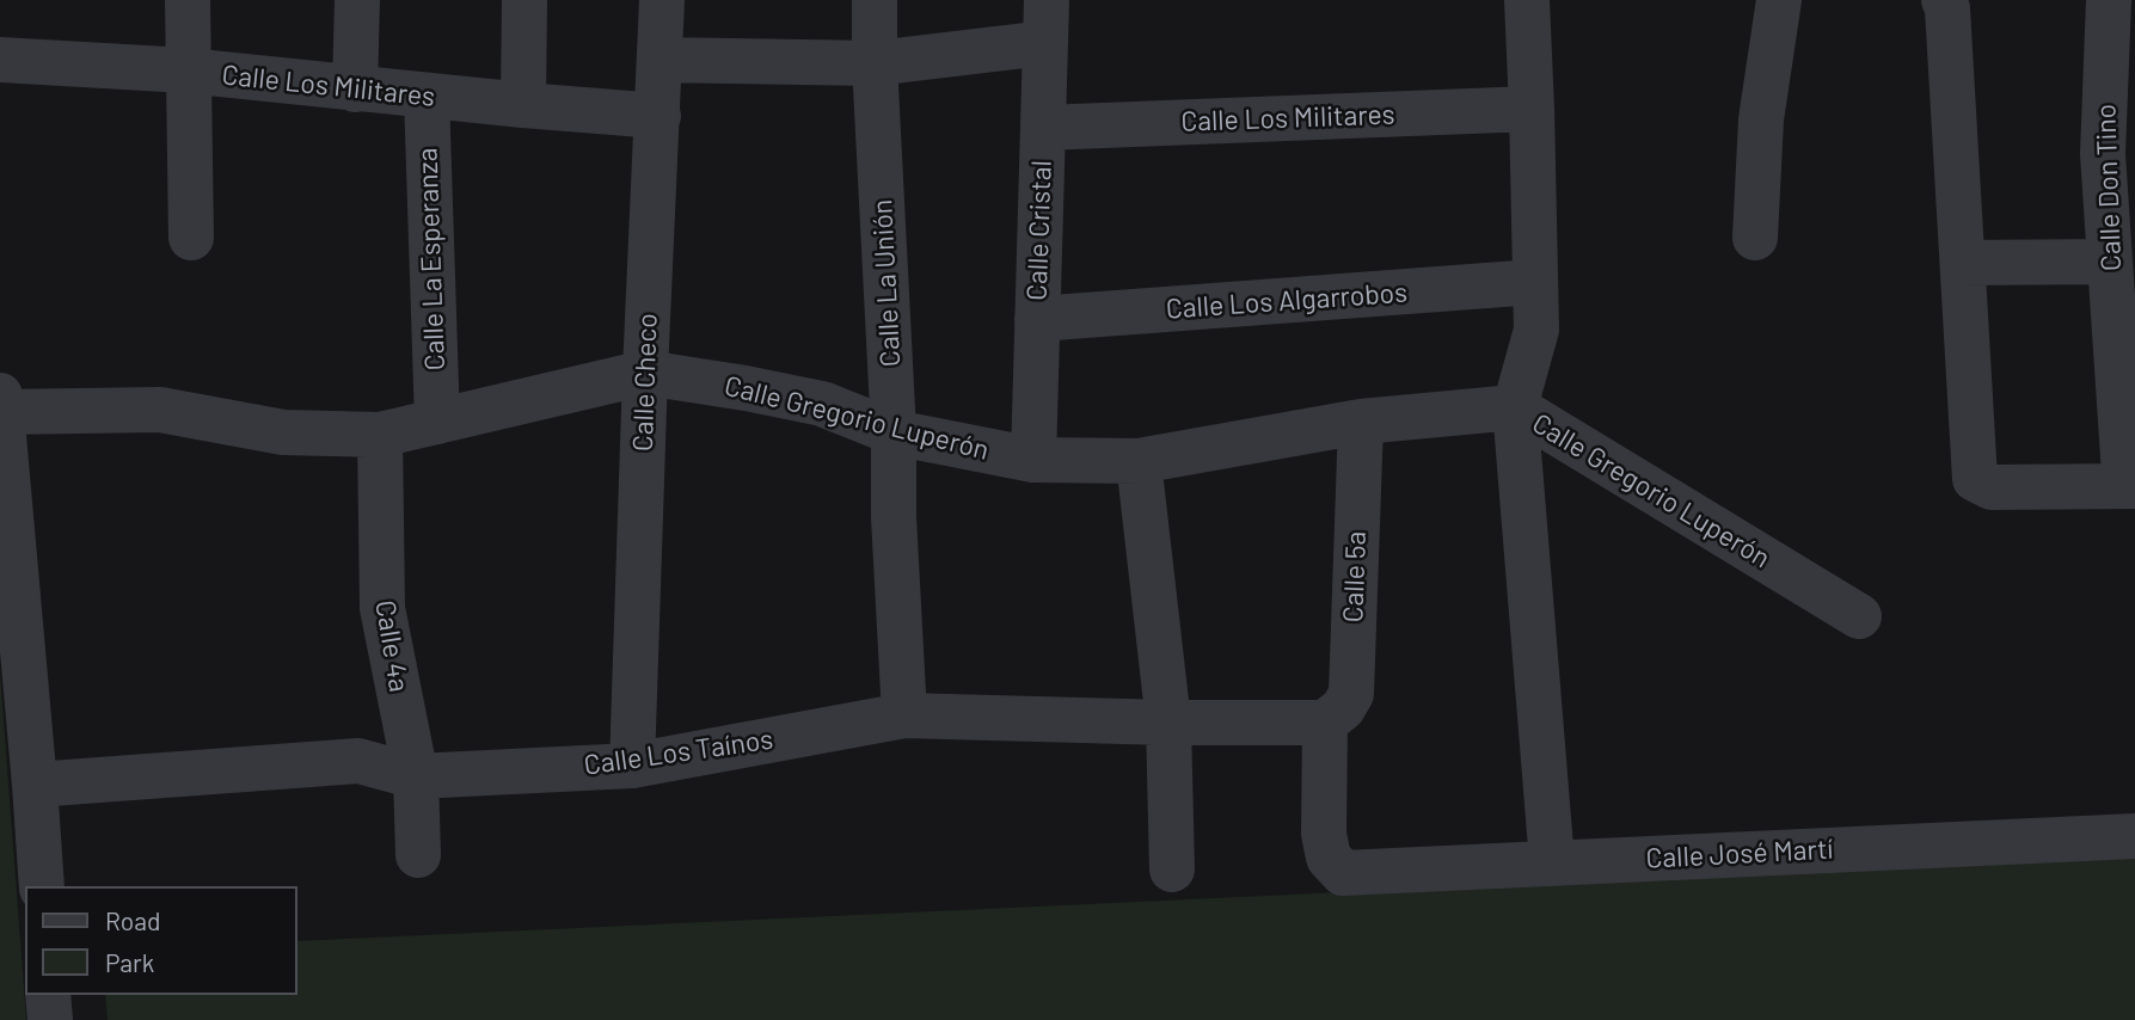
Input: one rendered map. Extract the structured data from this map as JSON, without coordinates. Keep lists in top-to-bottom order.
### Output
{
  "streets": {
    "street": [
      "Calle Los Militares",
      "Calle Don Tino",
      "Calle Cristal",
      "Calle La Esperanza",
      "Calle La Unión",
      "Calle Los Algarrobos",
      "Calle Checo",
      "Calle Gregorio Luperón",
      "Calle 5a",
      "Calle 4a",
      "Calle Los Taínos",
      "Calle José Martí"
    ]
  },
  "crossings": [
    ["Calle Los Militares", "Calle Cristal"],
    ["Calle Los Militares", "Calle La Esperanza"],
    ["Calle Los Militares", "Calle Checo"],
    ["Calle Cristal", "Calle Los Algarrobos"],
    ["Calle Cristal", "Calle Gregorio Luperón"],
    ["Calle La Esperanza", "Calle Gregorio Luperón"],
    ["Calle La Unión", "Calle Gregorio Luperón"],
    ["Calle La Unión", "Calle Los Taínos"],
    ["Calle Checo", "Calle Gregorio Luperón"],
    ["Calle Checo", "Calle Los Taínos"],
    ["Calle Gregorio Luperón", "Calle 5a"],
    ["Calle Gregorio Luperón", "Calle 4a"],
    ["Calle 5a", "Calle Los Taínos"],
    ["Calle 5a", "Calle José Martí"],
    ["Calle 4a", "Calle Los Taínos"],
    ["Calle Los Taínos", "Calle José Martí"]
  ],
  "legend": ["Road", "Park"]
}
